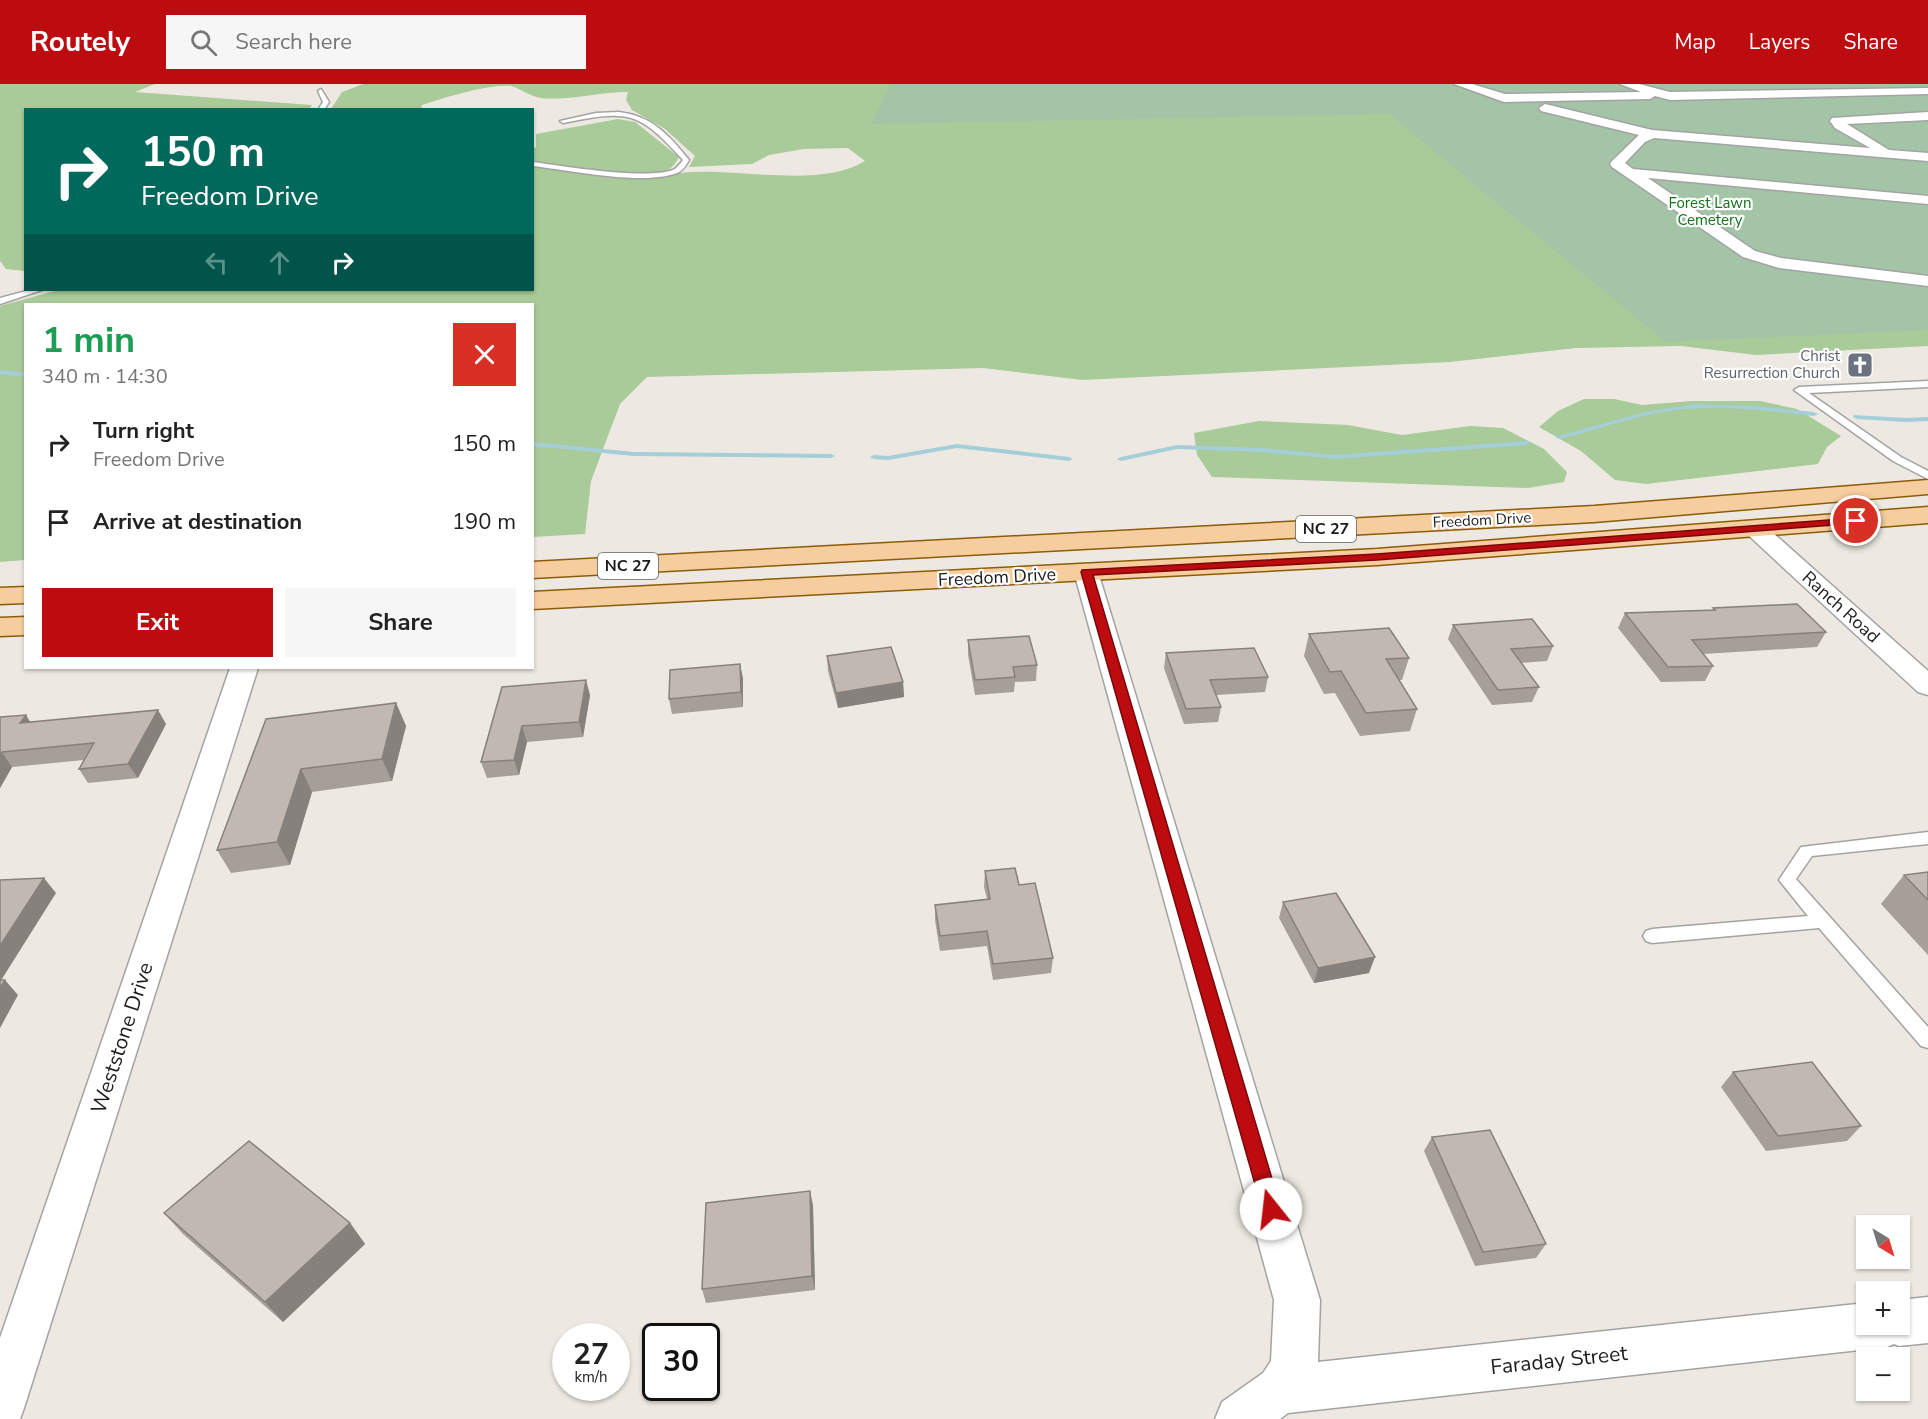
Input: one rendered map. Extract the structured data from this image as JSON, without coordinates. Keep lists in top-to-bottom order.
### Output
{
  "streets": {
    "main road": ["Freedom Drive", "NC 27"],
    "street": ["Ranch Road", "Weststone Drive", "Faraday Street"]
  },
  "crossings": [
    ["Freedom Drive", "Ranch Road"]
  ],
  "parks": ["Forest Lawn Cemetery"],
  "places": {
    "church": ["Christ Resurrection Church"]
  },
  "north": "bottom right",
  "page": {
    "header": "Routely",
    "search": "Search here",
    "nav": ["Map", "Layers", "Share"],
    "turn": ["150 m", "Freedom Drive"],
    "heading": ["1 min", "340 m · 14:30"],
    "list": [
      {
        "name": "Turn right",
        "note": "Freedom Drive",
        "value": "150 m"
      },
      {
        "name": "Arrive at destination",
        "value": "190 m"
      }
    ],
    "buttons": ["Exit", "Share"],
    "map_buttons": ["+", "−"],
    "speed": "27 km/h",
    "limit": "30"
  }
}
